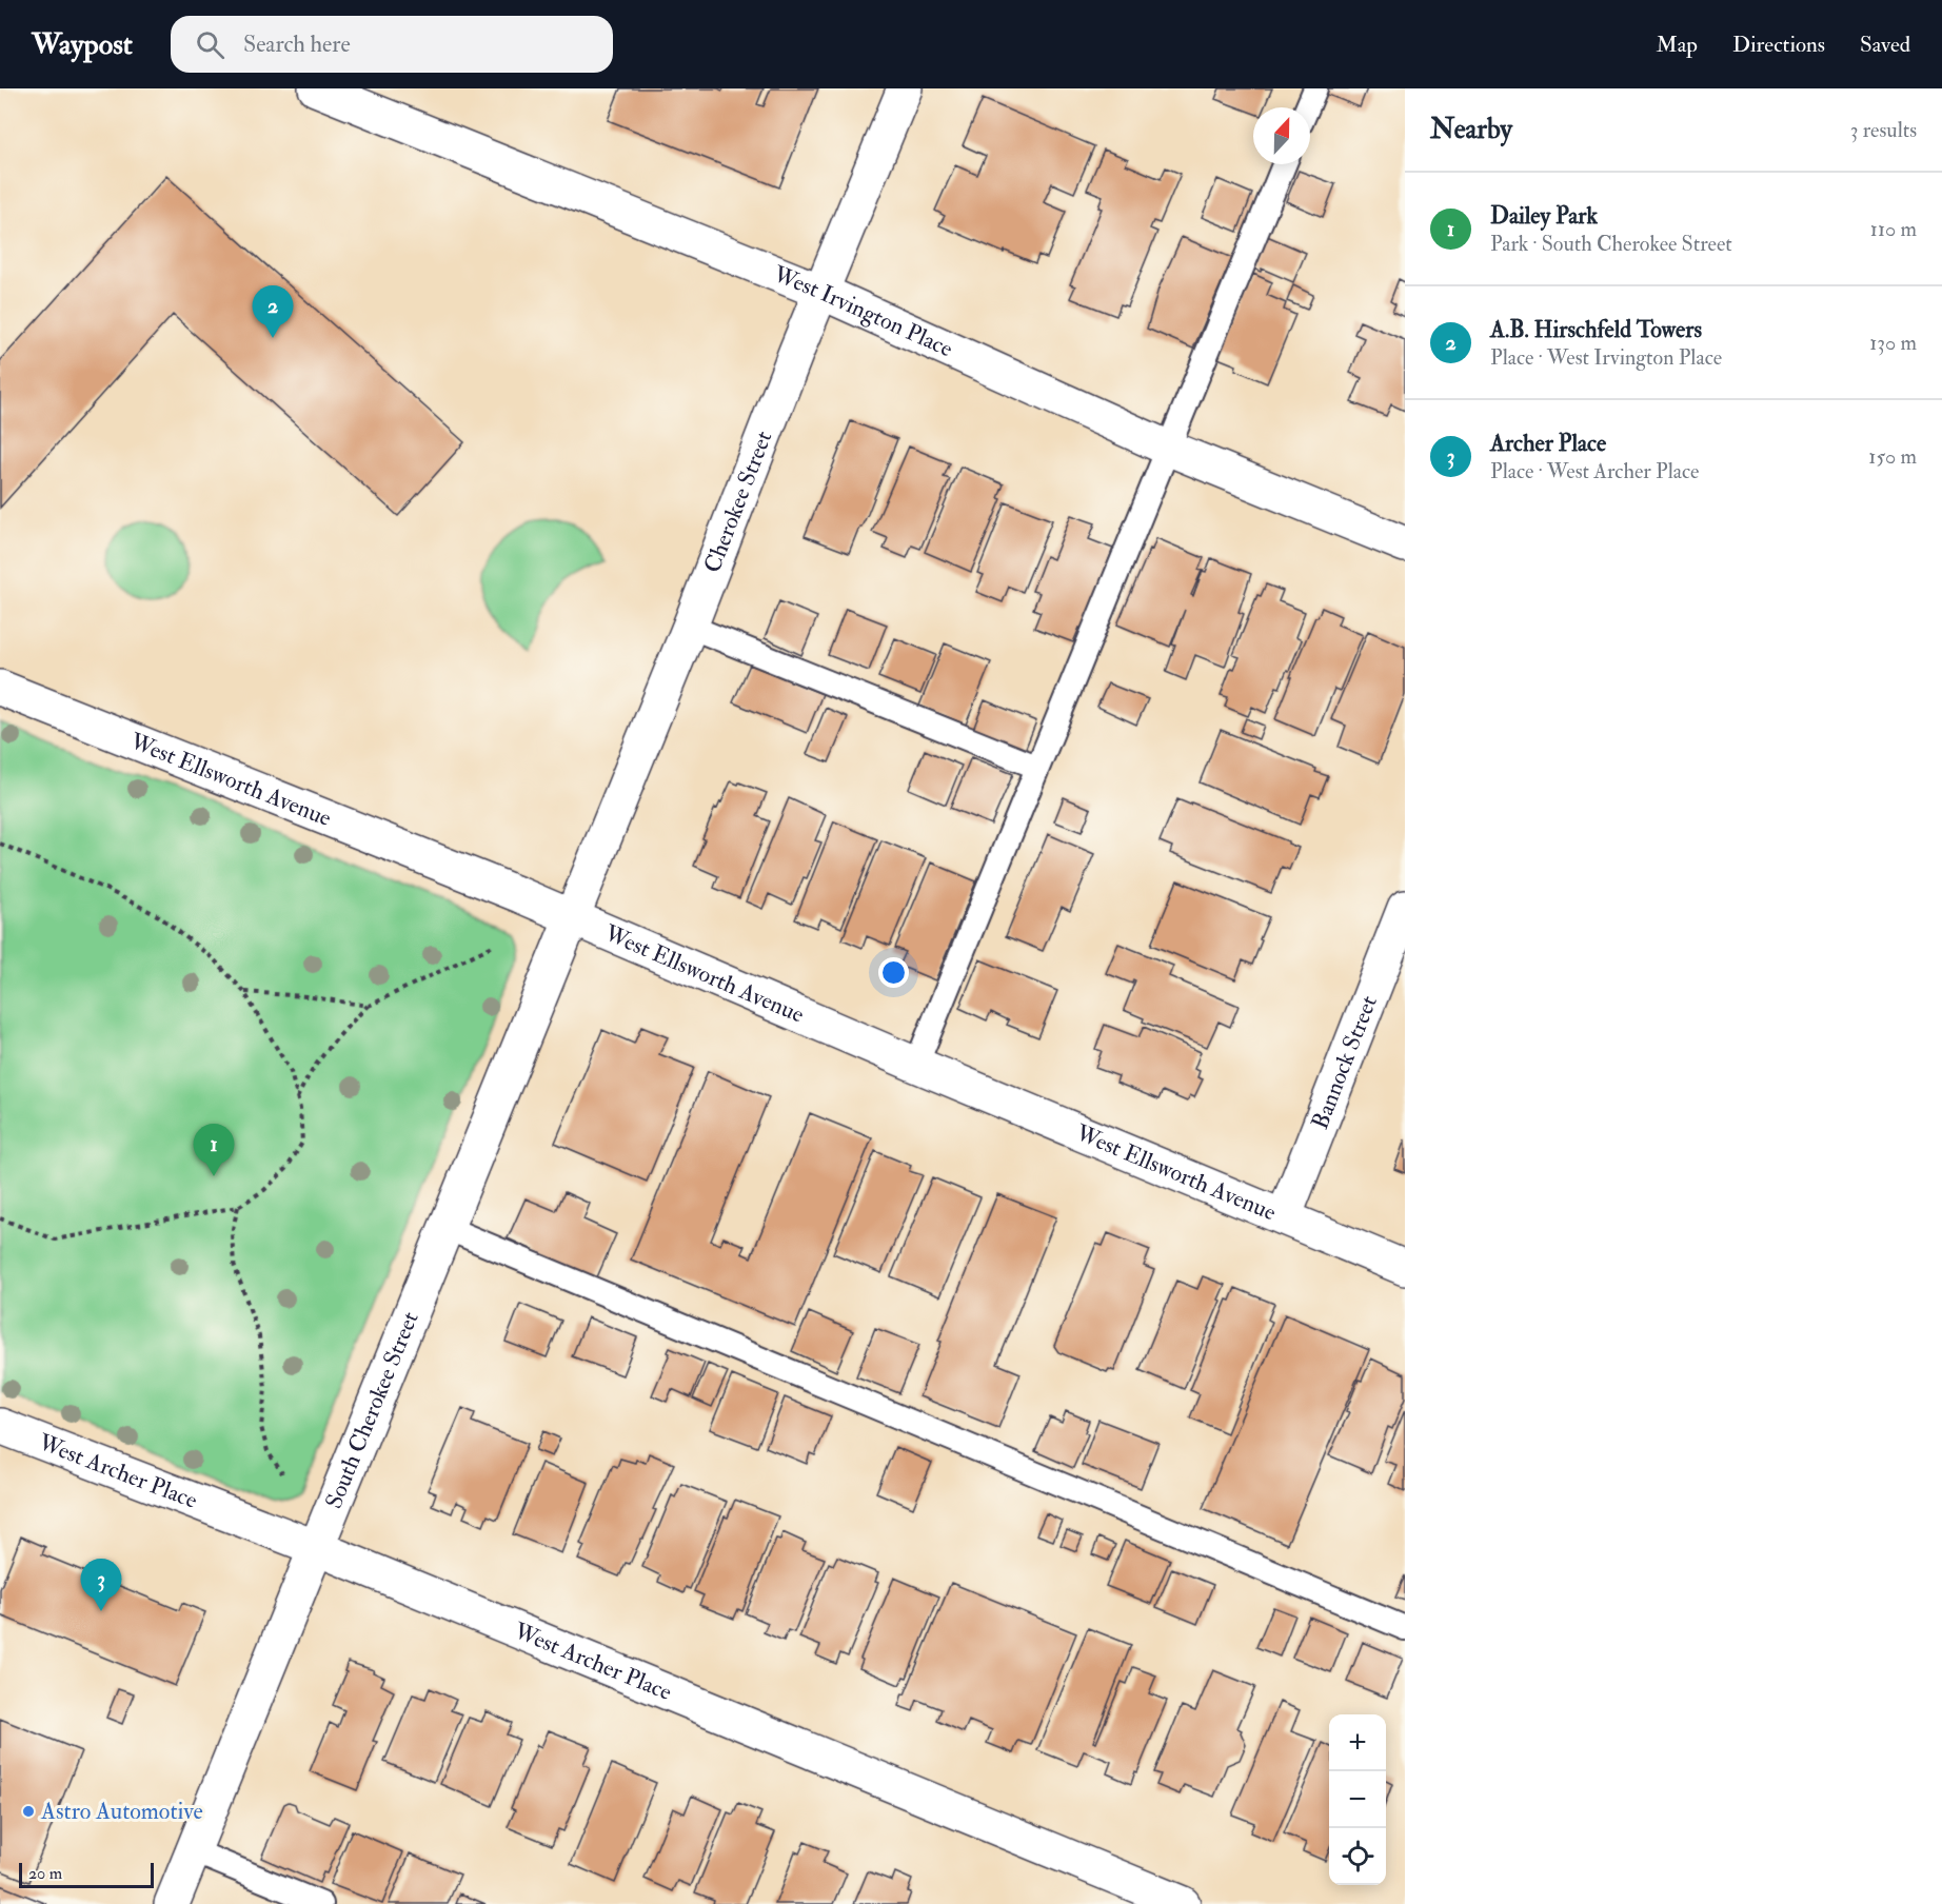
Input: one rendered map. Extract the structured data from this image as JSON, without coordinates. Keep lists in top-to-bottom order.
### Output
{
  "streets": {
    "street": [
      "West Irvington Place",
      "Cherokee Street",
      "West Ellsworth Avenue",
      "Bannock Street",
      "South Cherokee Street",
      "West Archer Place"
    ]
  },
  "crossings": [
    ["West Irvington Place", "Cherokee Street"],
    ["Cherokee Street", "West Ellsworth Avenue"],
    ["Cherokee Street", "South Cherokee Street"],
    ["West Ellsworth Avenue", "Bannock Street"],
    ["West Ellsworth Avenue", "South Cherokee Street"],
    ["South Cherokee Street", "West Archer Place"]
  ],
  "places": ["Astro Automotive"],
  "scale_bar": "20 m",
  "north": "top",
  "page": {
    "header": "Waypost",
    "search": "Search here",
    "nav": ["Map", "Directions", "Saved"],
    "heading": ["Nearby", "3 results"],
    "list": [
      {
        "mark": "1",
        "name": "Dailey Park",
        "note": "Park · South Cherokee Street",
        "value": "110 m"
      },
      {
        "mark": "2",
        "name": "A.B. Hirschfeld Towers",
        "note": "Place · West Irvington Place",
        "value": "130 m"
      },
      {
        "mark": "3",
        "name": "Archer Place",
        "note": "Place · West Archer Place",
        "value": "150 m"
      }
    ],
    "pins": ["2", "1", "3"],
    "map_buttons": ["+", "−"],
    "scale": "20 m"
  }
}
